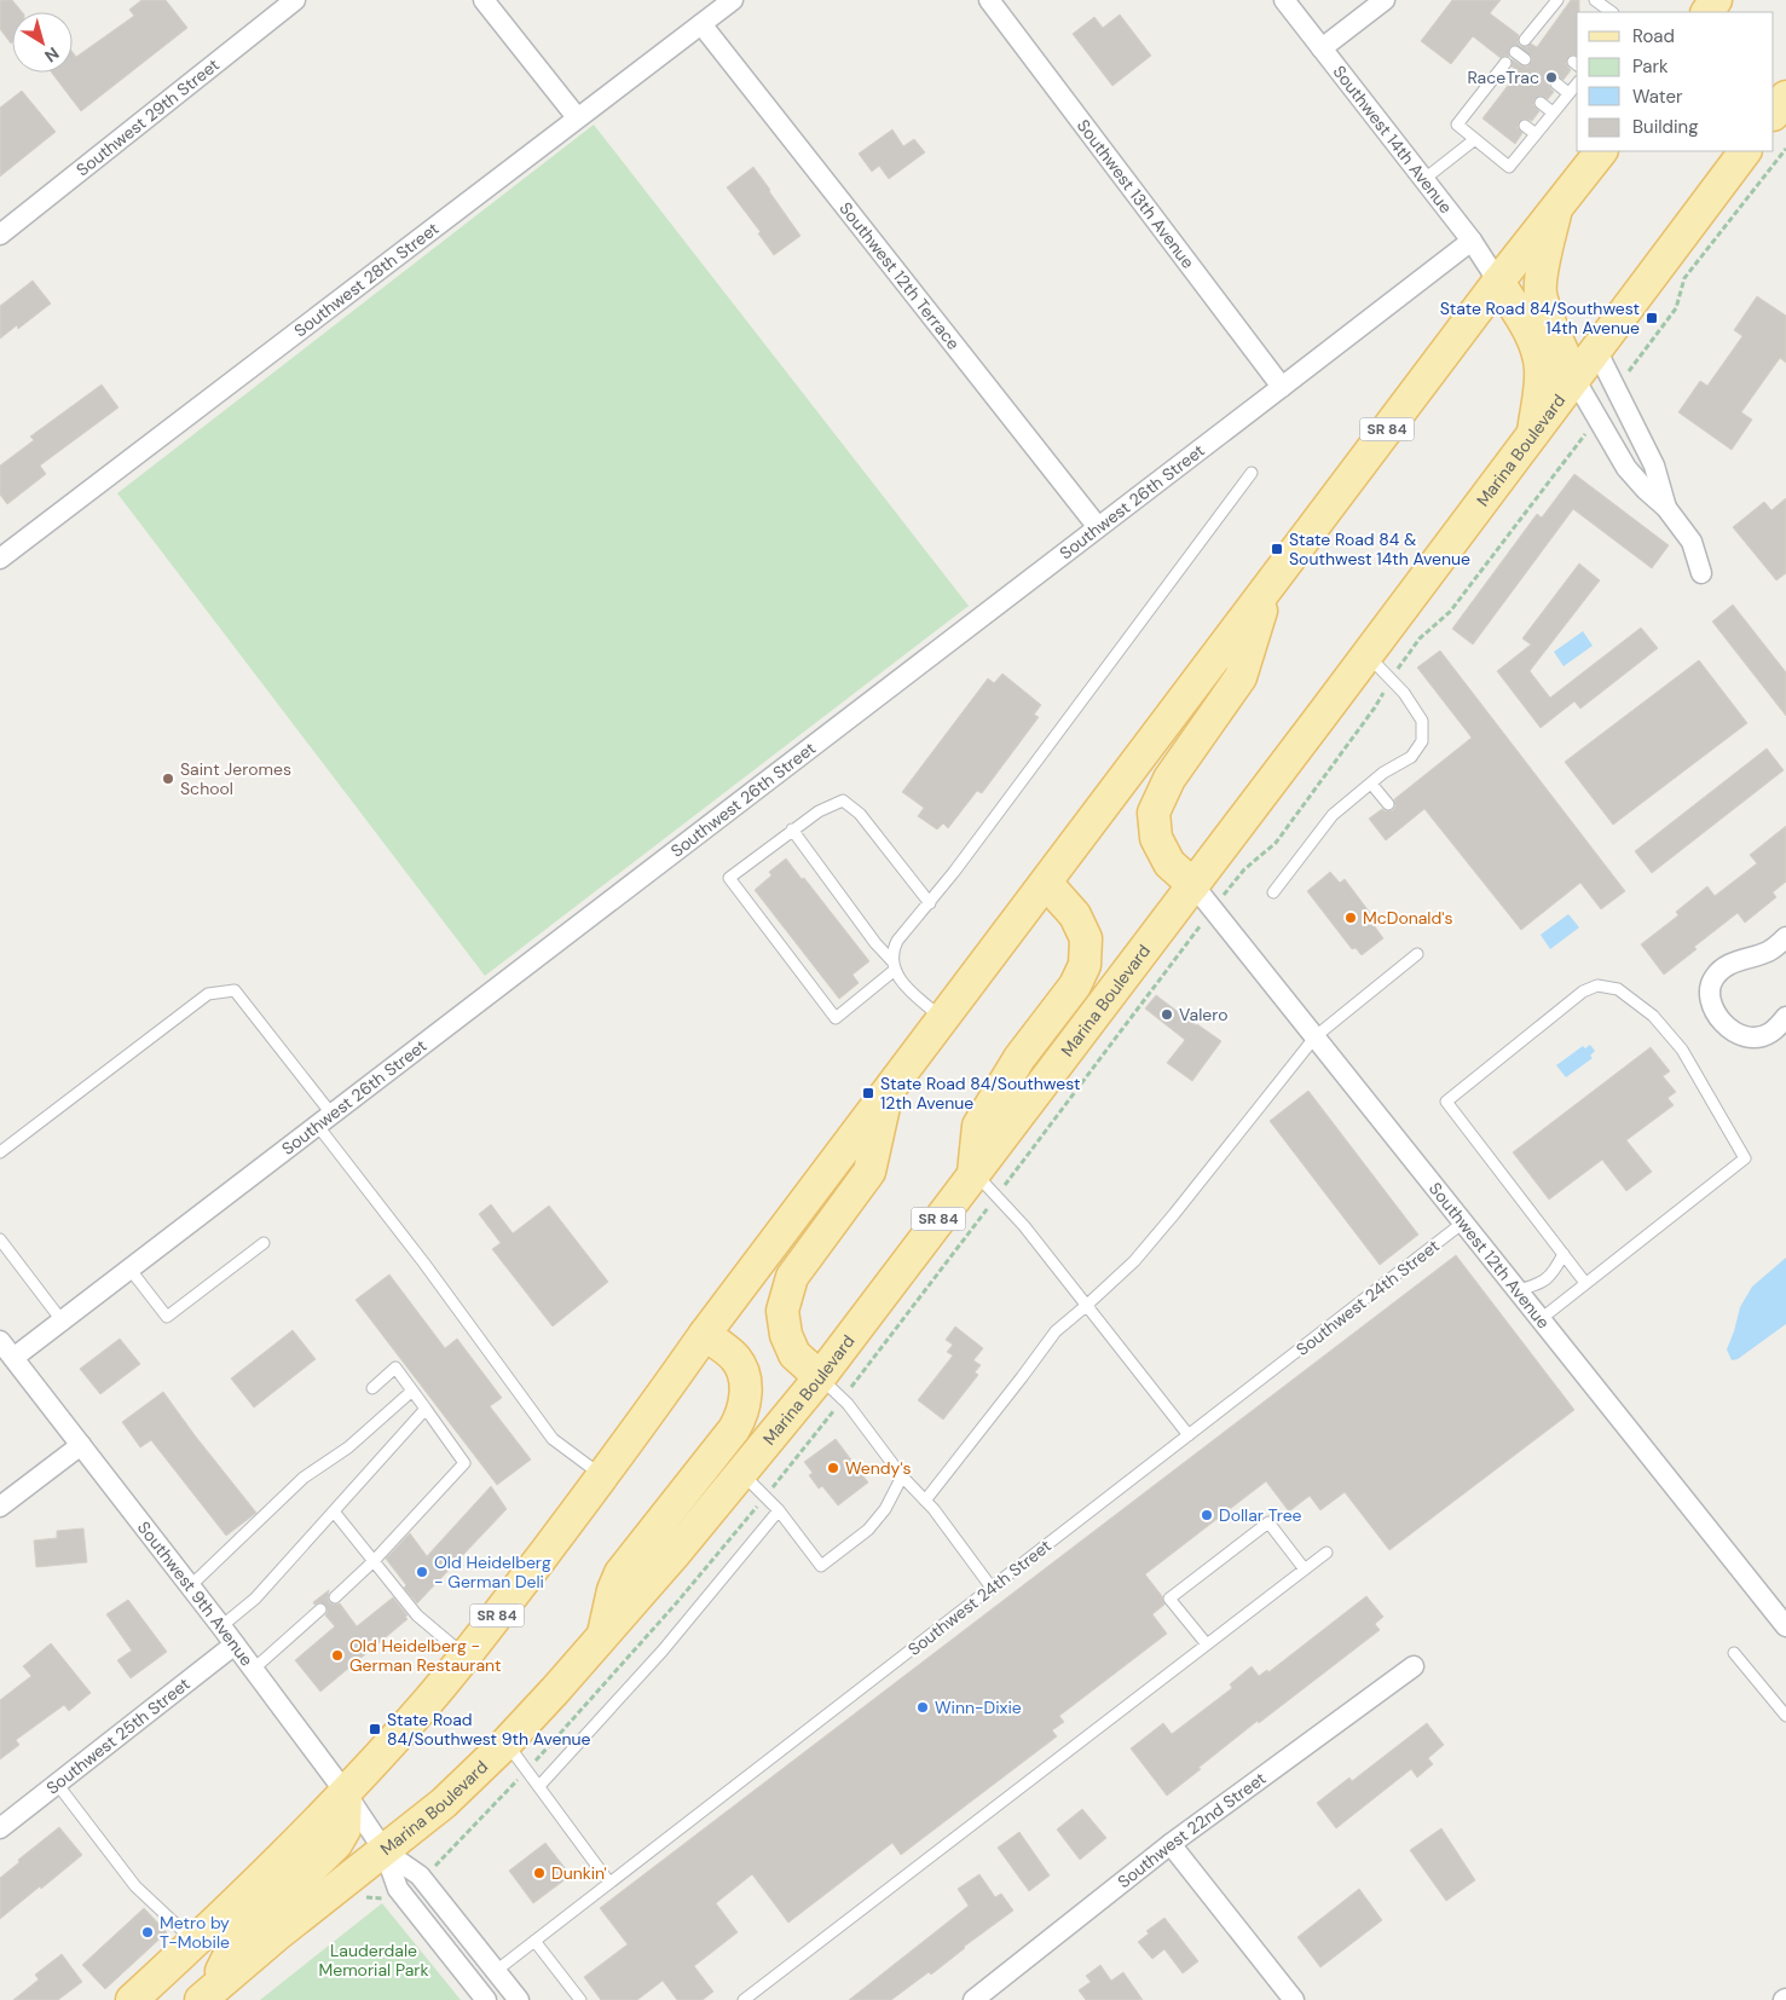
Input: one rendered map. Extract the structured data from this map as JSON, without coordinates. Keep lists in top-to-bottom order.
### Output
{
  "streets": {
    "main road": ["SR 84", "Marina Boulevard"],
    "street": [
      "Southwest 29th Street",
      "Southwest 14th Avenue",
      "Southwest 13th Avenue",
      "Southwest 12th Terrace",
      "Southwest 28th Street",
      "Southwest 26th Street",
      "Southwest 12th Avenue",
      "Southwest 9th Avenue",
      "Southwest 25th Street",
      "Southwest 22nd Street"
    ],
    "lane": ["Southwest 24th Street"]
  },
  "crossings": [
    ["Southwest 14th Avenue", "SR 84"],
    ["Southwest 14th Avenue", "Southwest 26th Street"],
    ["Southwest 13th Avenue", "Southwest 26th Street"],
    ["Southwest 12th Terrace", "Southwest 28th Street"],
    ["Southwest 12th Terrace", "Southwest 26th Street"],
    ["SR 84", "Southwest 9th Avenue"],
    ["Marina Boulevard", "Southwest 12th Avenue"],
    ["Marina Boulevard", "Southwest 9th Avenue"],
    ["Southwest 26th Street", "Southwest 9th Avenue"],
    ["Southwest 12th Avenue", "Southwest 24th Street"],
    ["Southwest 24th Street", "Southwest 9th Avenue"],
    ["Southwest 9th Avenue", "Southwest 25th Street"]
  ],
  "parks": ["Lauderdale Memorial Park"],
  "places": {
    "other": [
      "RaceTrac",
      "Saint Jeromes School",
      "McDonald's",
      "Valero",
      "Wendy's",
      "Dollar Tree",
      "Old Heidelberg - German Deli",
      "Old Heidelberg - German Restaurant",
      "Winn-Dixie",
      "Dunkin'",
      "Metro by T-Mobile"
    ],
    "transit": [
      "State Road 84/Southwest 14th Avenue",
      "State Road 84 & Southwest 14th Avenue",
      "State Road 84/Southwest 12th Avenue",
      "State Road 84/Southwest 9th Avenue"
    ]
  },
  "legend": [
    "Road",
    "Park",
    "Water",
    "Building"
  ],
  "north": "bottom right"
}
